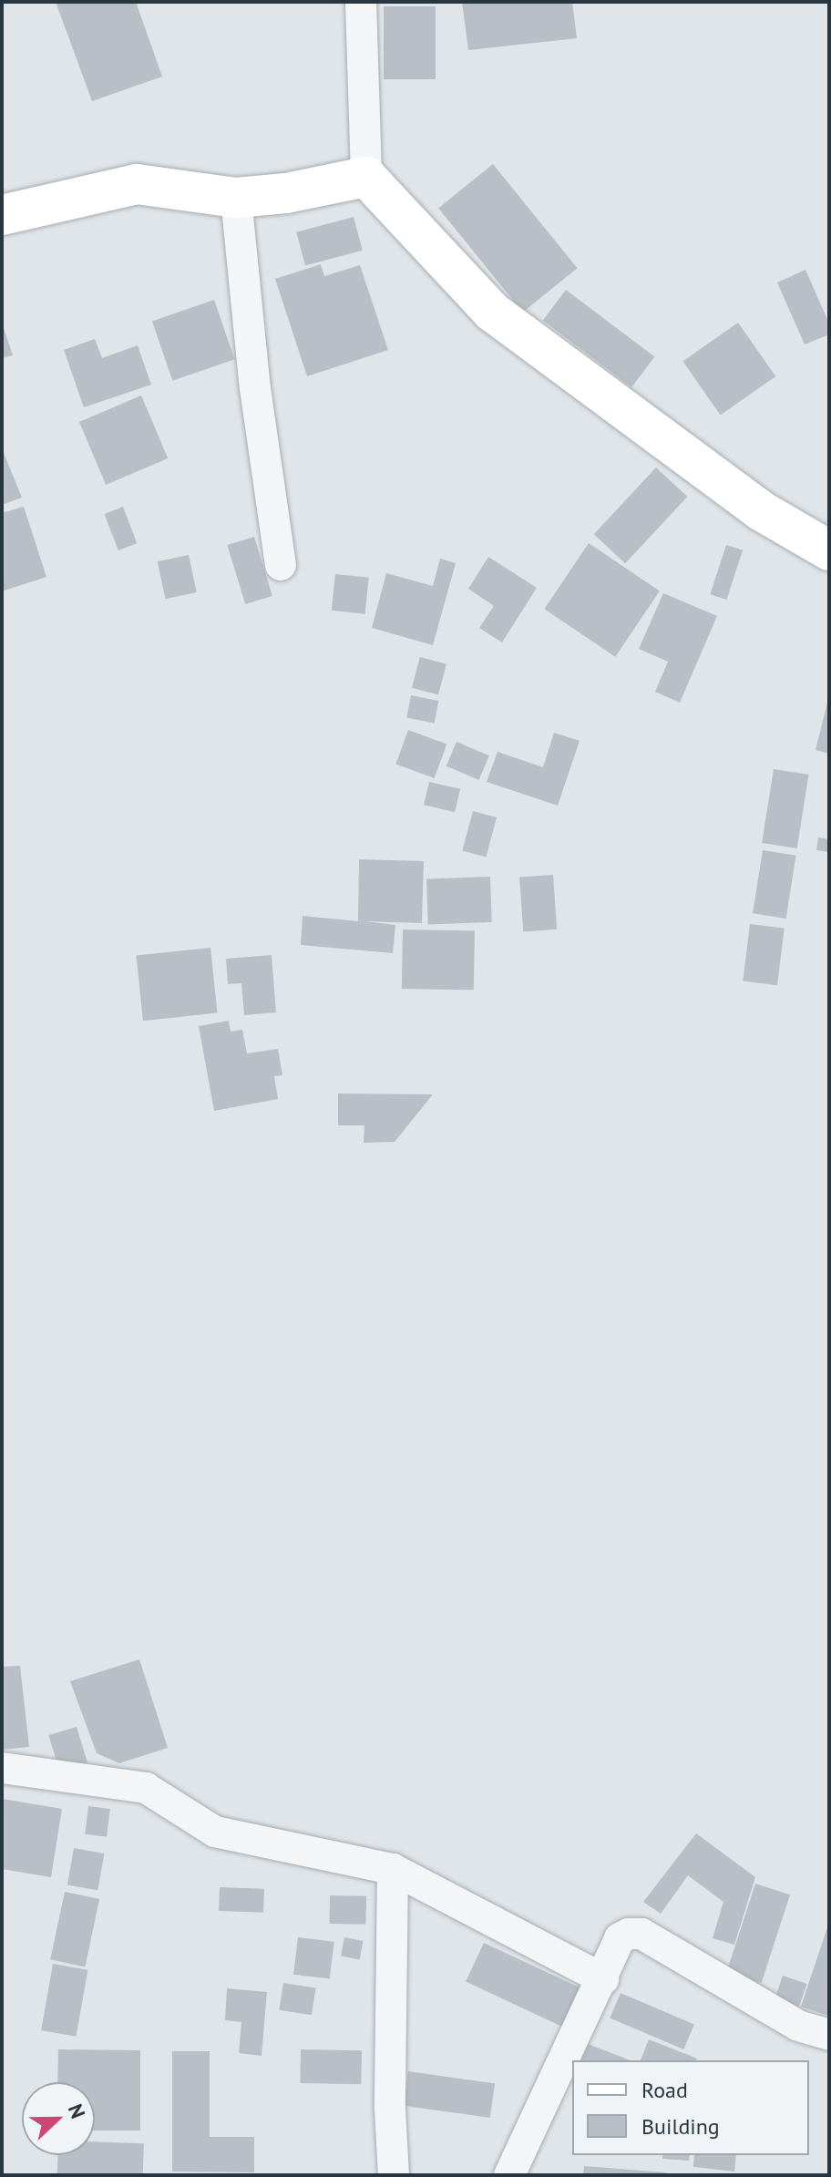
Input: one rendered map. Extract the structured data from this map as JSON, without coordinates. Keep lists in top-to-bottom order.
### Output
{
  "legend": ["Road", "Building"],
  "north": "right"
}
